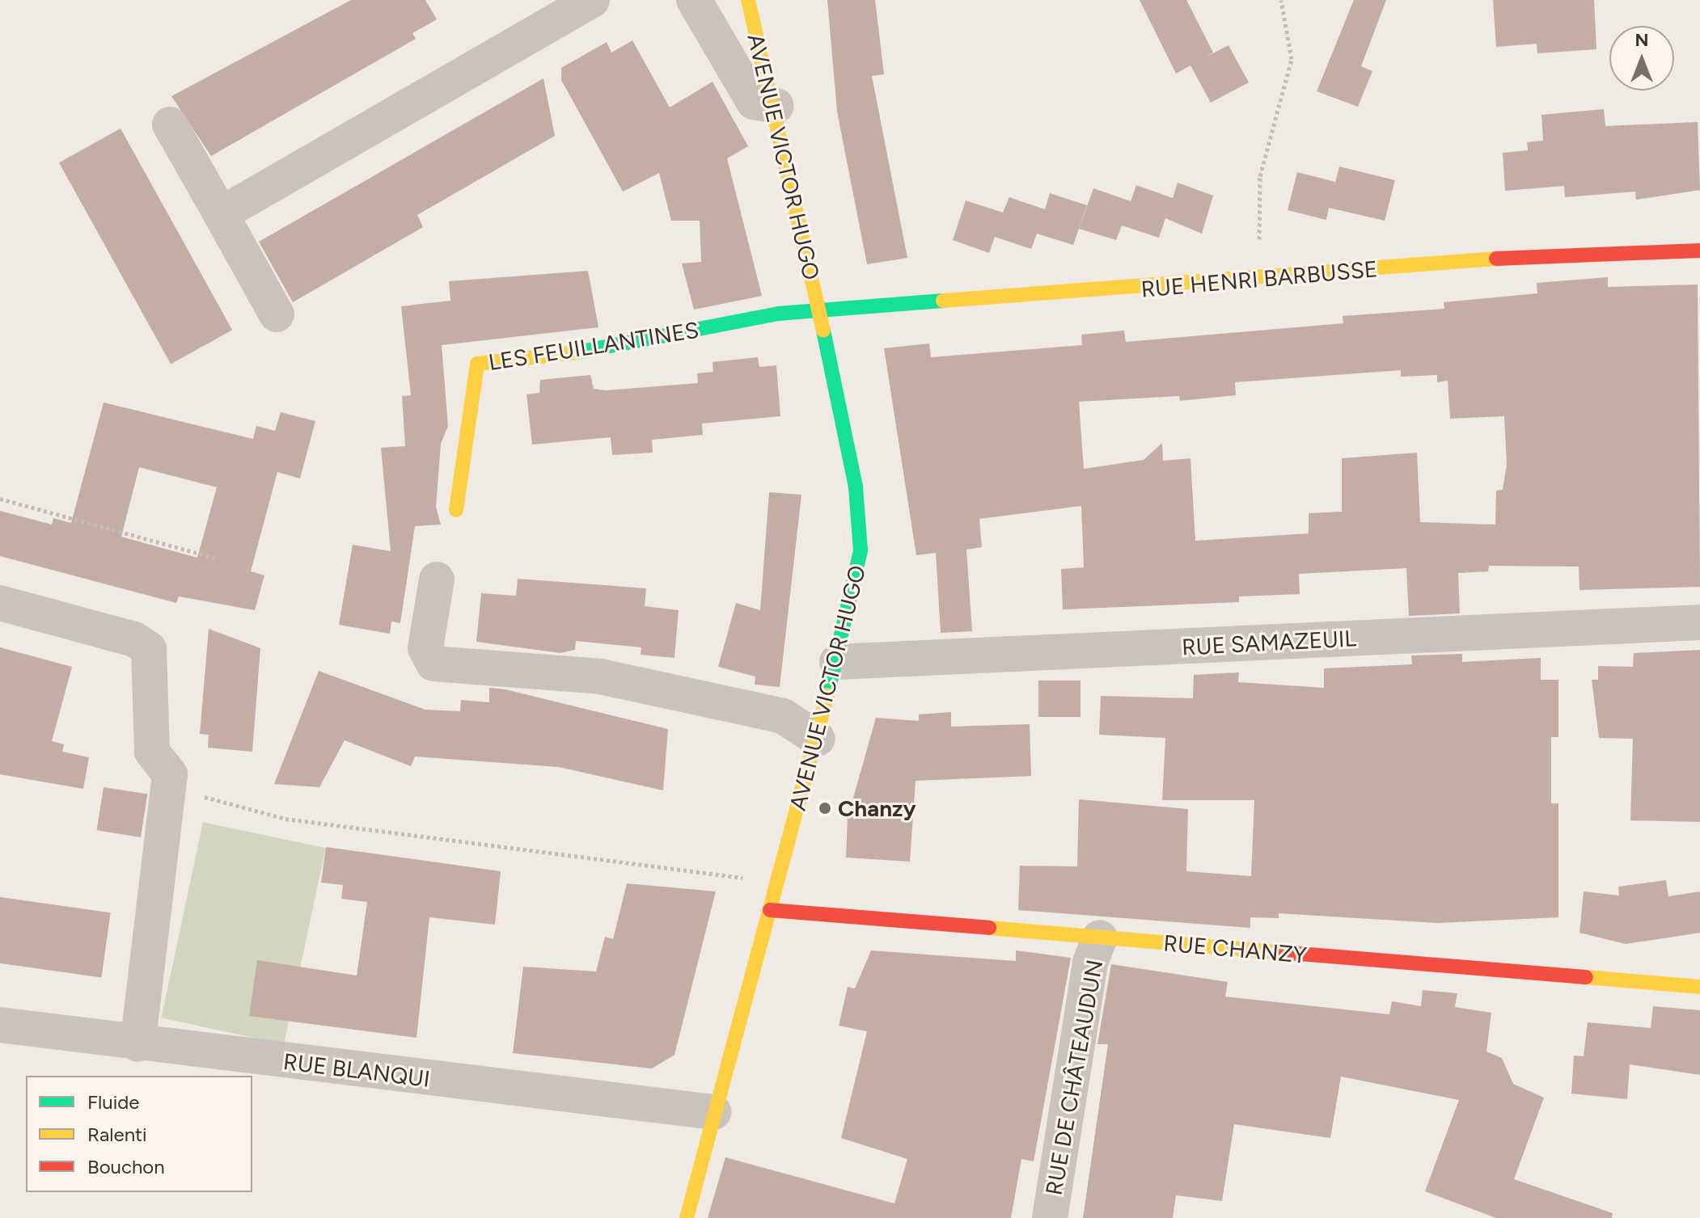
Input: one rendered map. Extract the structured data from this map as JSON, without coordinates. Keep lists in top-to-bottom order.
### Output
{
  "streets": {
    "street": [
      "AVENUE VICTOR HUGO",
      "RUE HENRI BARBUSSE",
      "LES FEUILLANTINES",
      "RUE SAMAZEUIL",
      "RUE CHANZY",
      "RUE BLANQUI",
      "RUE DE CHÂTEAUDUN"
    ]
  },
  "crossings": [
    ["AVENUE VICTOR HUGO", "RUE HENRI BARBUSSE"],
    ["AVENUE VICTOR HUGO", "LES FEUILLANTINES"],
    ["AVENUE VICTOR HUGO", "RUE SAMAZEUIL"],
    ["AVENUE VICTOR HUGO", "RUE CHANZY"],
    ["AVENUE VICTOR HUGO", "RUE BLANQUI"],
    ["RUE HENRI BARBUSSE", "LES FEUILLANTINES"],
    ["RUE CHANZY", "RUE DE CHÂTEAUDUN"]
  ],
  "places": ["Chanzy"],
  "legend": ["Fluide", "Ralenti", "Bouchon"],
  "north": "top"
}
